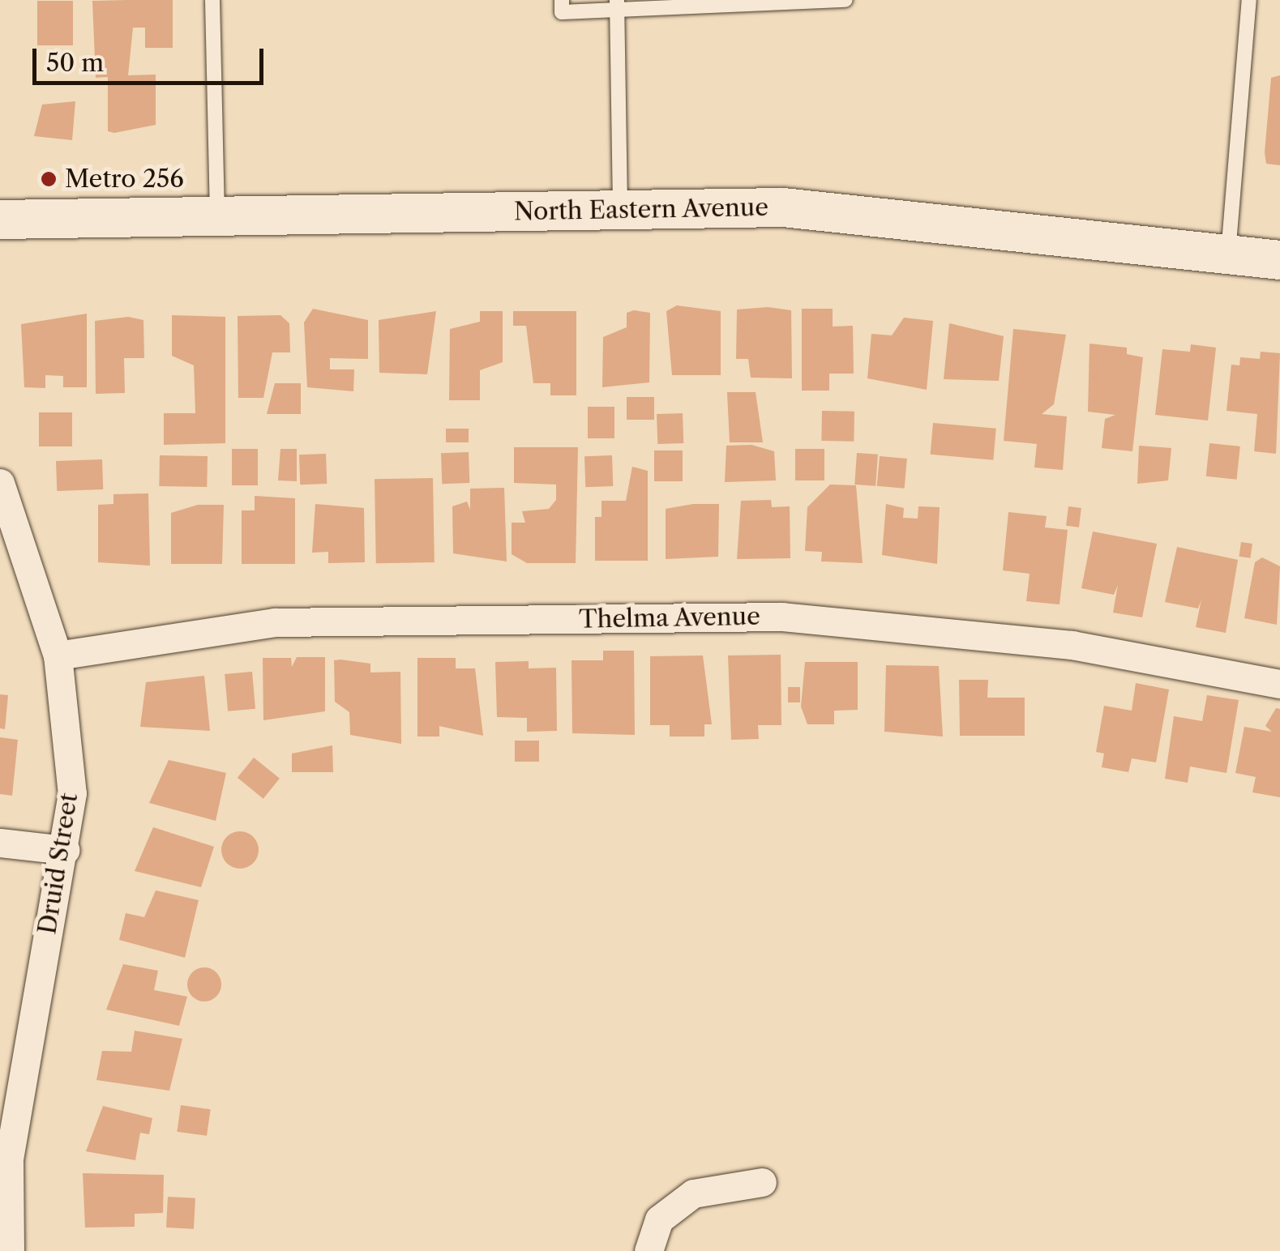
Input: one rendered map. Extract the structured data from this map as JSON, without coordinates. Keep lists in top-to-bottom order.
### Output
{
  "streets": {
    "main road": ["North Eastern Avenue"],
    "street": ["Thelma Avenue", "Druid Street"]
  },
  "crossings": [
    ["Thelma Avenue", "Druid Street"]
  ],
  "places": ["Metro 256"],
  "scale_bar": "50 m"
}
